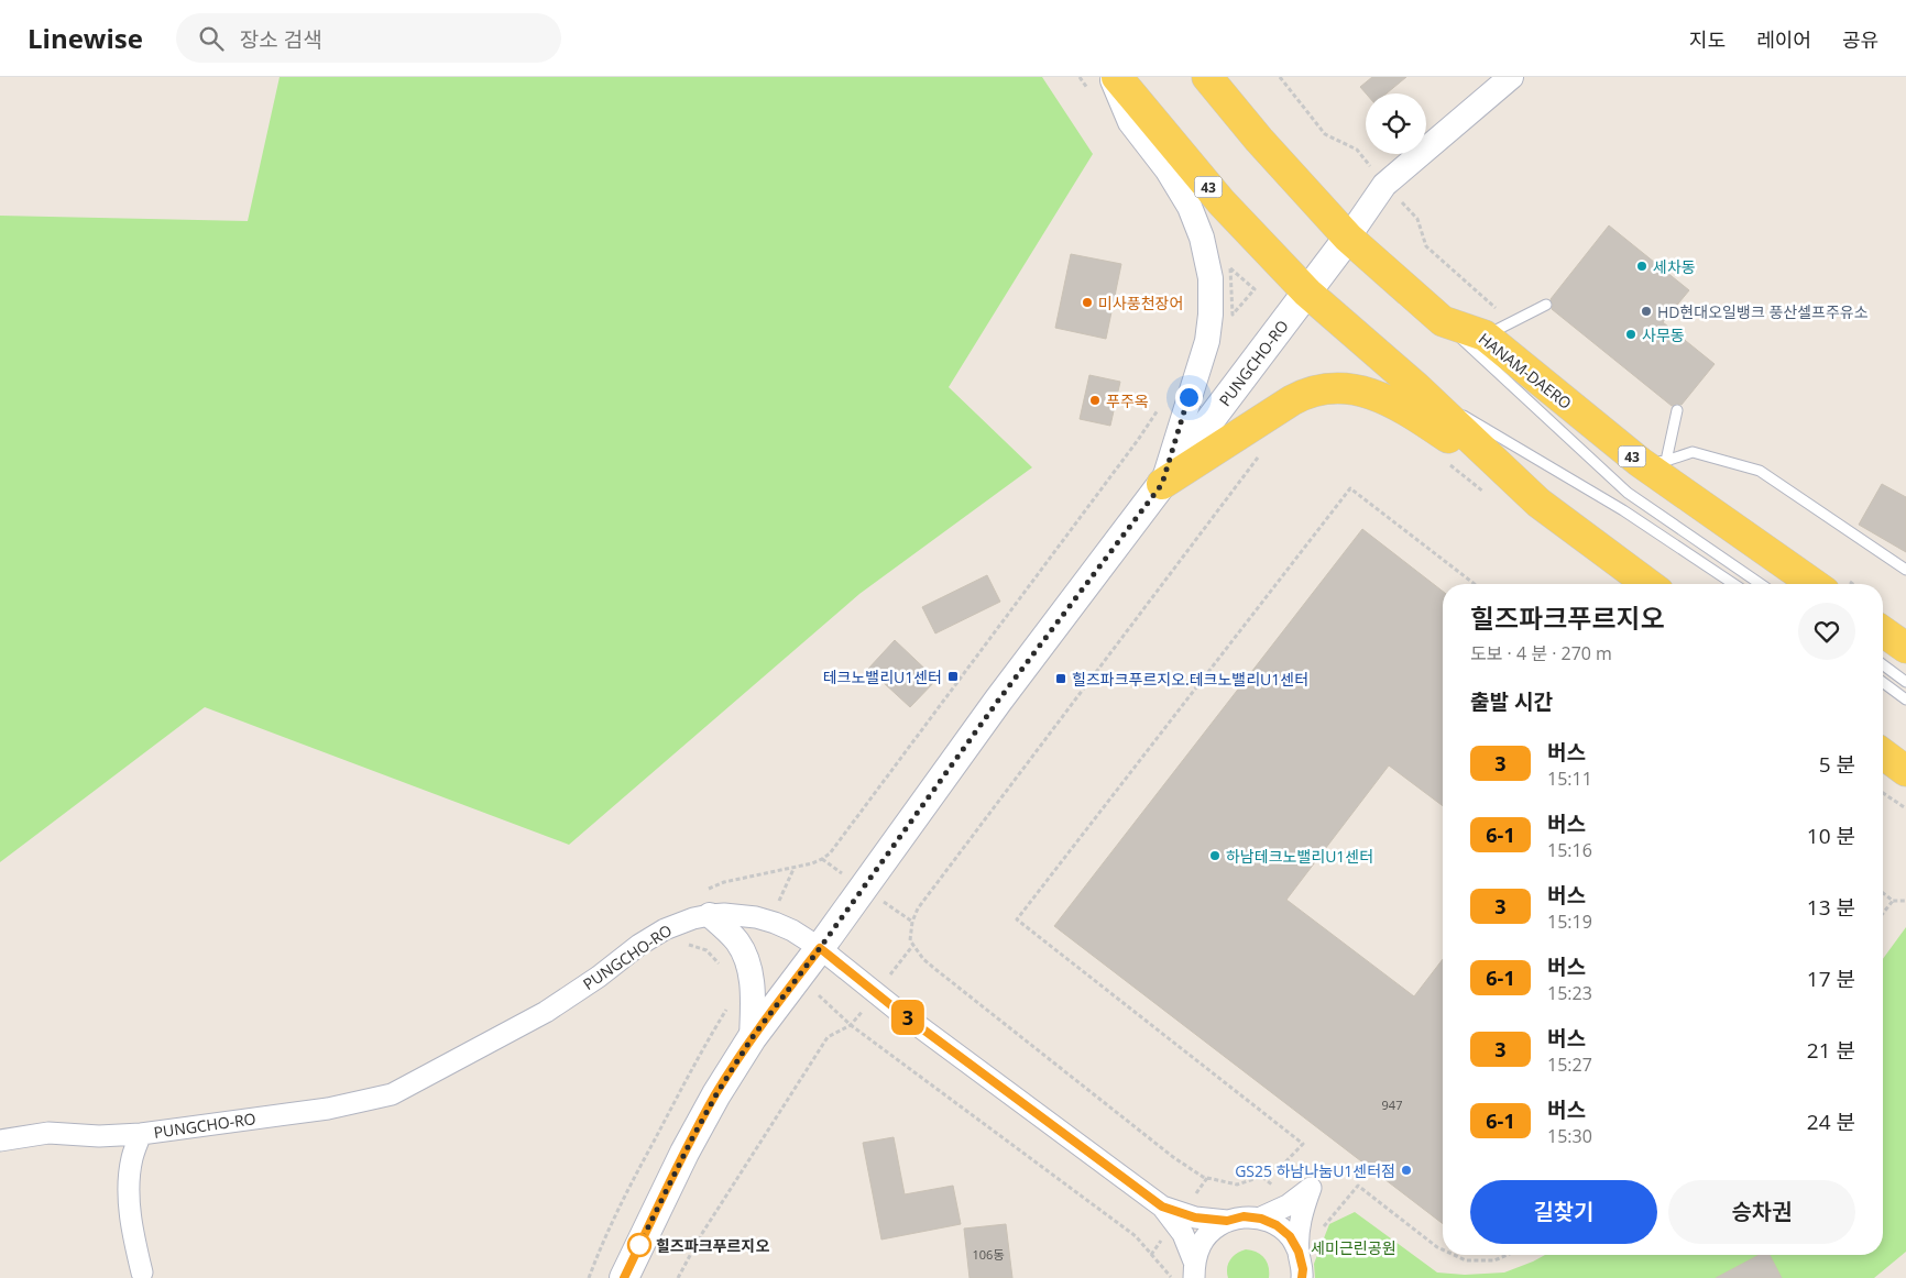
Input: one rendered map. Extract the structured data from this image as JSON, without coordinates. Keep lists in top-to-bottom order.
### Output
{
  "streets": {
    "main road": ["43", "PUNGCHO-RO", "HANAM-DAERO"]
  },
  "crossings": [
    ["43", "PUNGCHO-RO"],
    ["PUNGCHO-RO", "HANAM-DAERO"]
  ],
  "parks": ["세미근린공원"],
  "places": {
    "other": [
      "세차동",
      "미사풍천장어",
      "HD현대오일뱅크 풍산셀프주유소",
      "사무동",
      "푸주옥",
      "하남테크노밸리U1센터",
      "GS25 하남나눔U1센터점",
      "힐즈파크푸르지오"
    ],
    "transit": ["테크노밸리U1센터", "힐즈파크푸르지오.테크노밸리U1센터"]
  },
  "lines": ["bus line 3"],
  "house_numbers": ["947", "106동"],
  "page": {
    "header": "Linewise",
    "search": "장소 검색",
    "nav": ["지도", "레이어", "공유"],
    "on_map": "3",
    "heading": [
      ["힐즈파크푸르지오", "도보 · 4 분 · 270 m"],
      "출발 시간"
    ],
    "list": [
      {
        "mark": "3",
        "name": "버스",
        "note": "15:11",
        "value": "5 분"
      },
      {
        "mark": "6-1",
        "name": "버스",
        "note": "15:16",
        "value": "10 분"
      },
      {
        "mark": "3",
        "name": "버스",
        "note": "15:19",
        "value": "13 분"
      },
      {
        "mark": "6-1",
        "name": "버스",
        "note": "15:23",
        "value": "17 분"
      },
      {
        "mark": "3",
        "name": "버스",
        "note": "15:27",
        "value": "21 분"
      },
      {
        "mark": "6-1",
        "name": "버스",
        "note": "15:30",
        "value": "24 분"
      }
    ],
    "buttons": ["길찾기", "승차권"]
  }
}
